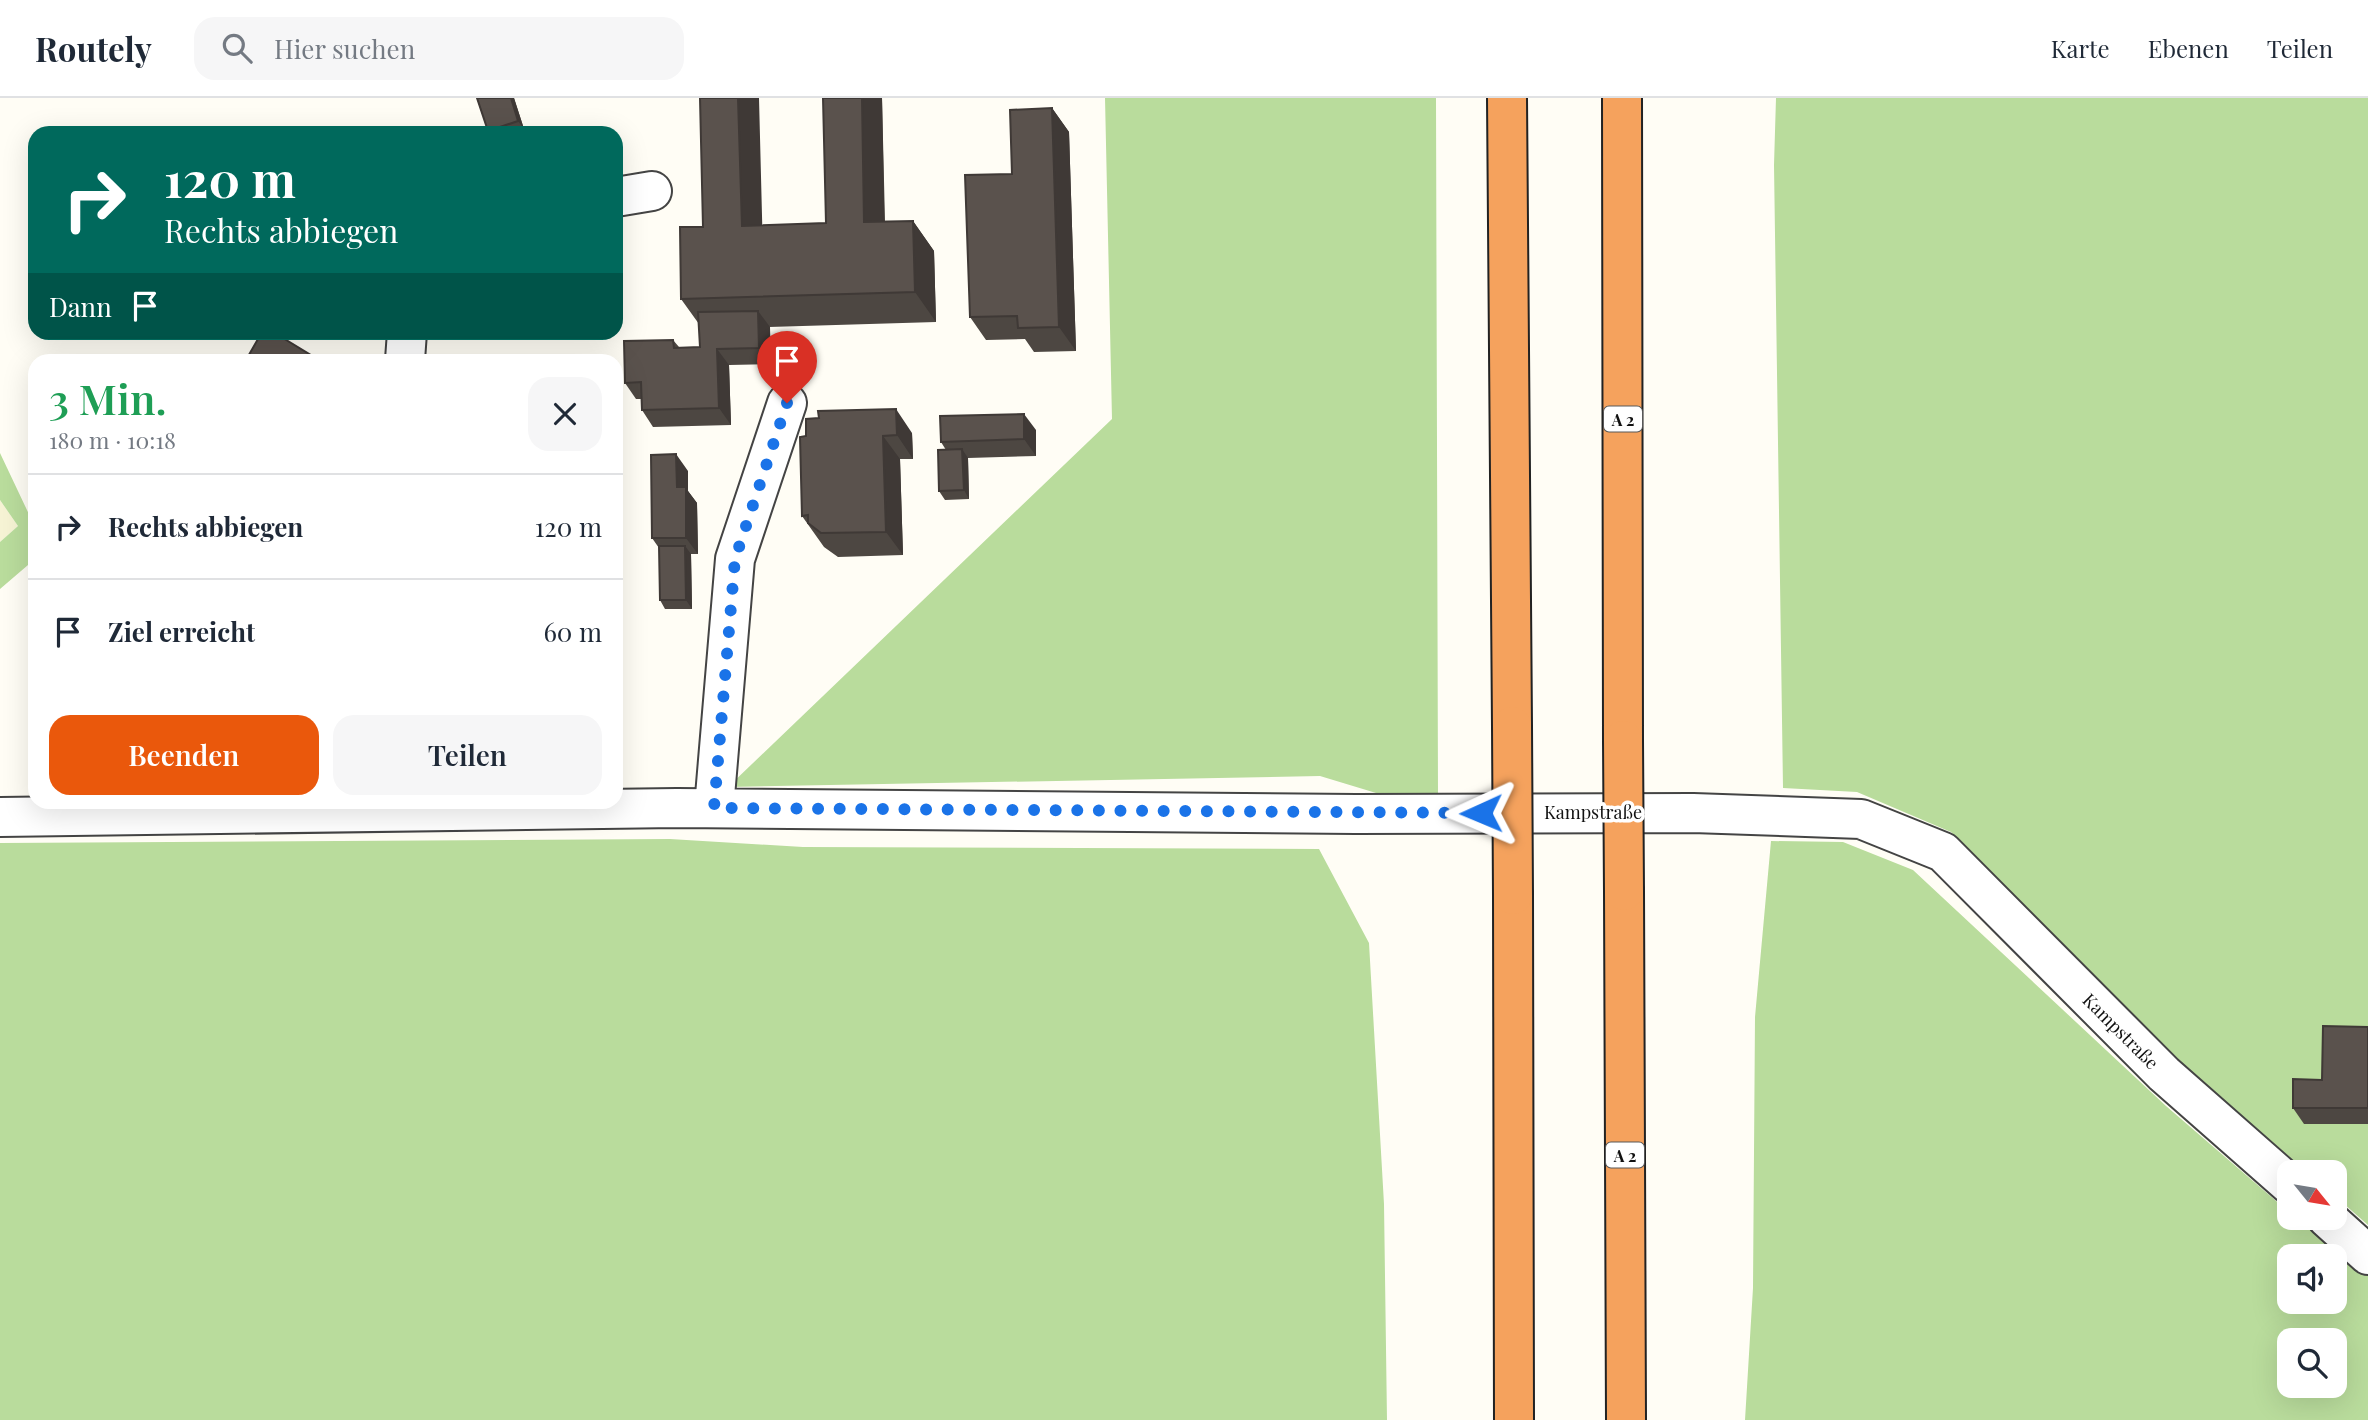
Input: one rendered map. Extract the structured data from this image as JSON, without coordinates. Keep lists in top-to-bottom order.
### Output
{
  "streets": {
    "highway": ["A 2"],
    "street": ["Kampstraße"]
  },
  "north": "bottom right",
  "page": {
    "header": "Routely",
    "search": "Hier suchen",
    "nav": ["Karte", "Ebenen", "Teilen"],
    "turn": ["120 m", "Rechts abbiegen"],
    "then": "Dann",
    "heading": ["3 Min.", "180 m · 10:18"],
    "list": [
      {
        "name": "Rechts abbiegen",
        "value": "120 m"
      },
      {
        "name": "Ziel erreicht",
        "value": "60 m"
      }
    ],
    "buttons": ["Beenden", "Teilen"]
  }
}
